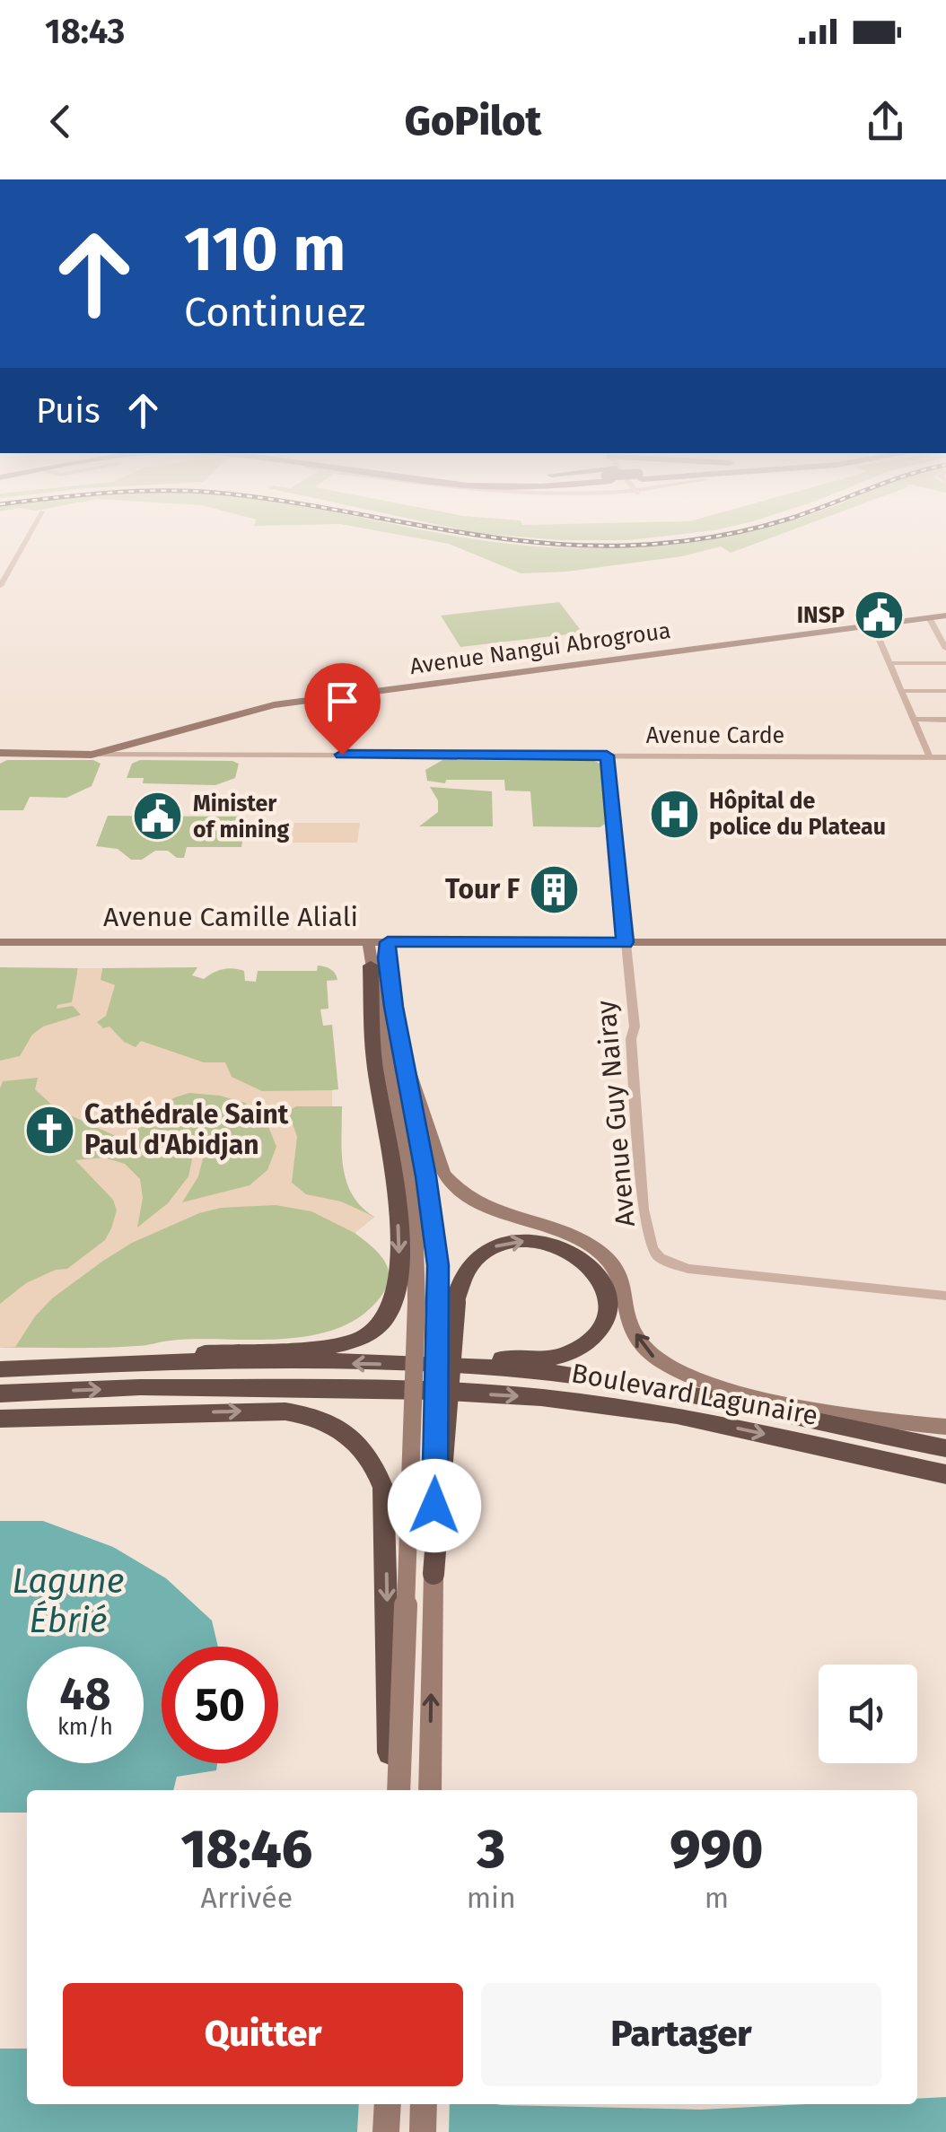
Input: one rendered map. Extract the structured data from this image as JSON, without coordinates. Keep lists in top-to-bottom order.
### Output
{
  "streets": {
    "highway": ["Boulevard Lagunaire"],
    "main road": ["Avenue Nangui Abrogroua", "Avenue Carde", "Avenue Camille Aliali"],
    "street": ["Avenue Guy Nairay"]
  },
  "crossings": [
    ["Avenue Nangui Abrogroua", "Avenue Carde"],
    ["Avenue Camille Aliali", "Avenue Guy Nairay"]
  ],
  "water": ["Lagune Ébrié"],
  "places": {
    "public building": ["INSP", "Minister of mining"],
    "hospital": ["Hôpital de police du Plateau"],
    "building": ["Tour F"],
    "church": ["Cathédrale Saint Paul d'Abidjan"]
  },
  "page": {
    "status": "18:43",
    "header": "GoPilot",
    "turn": ["110 m", "Continuez"],
    "then": "Puis",
    "speed": "48 km/h",
    "limit": "50",
    "eta": [
      "18:46",
      "Arrivée",
      "3",
      "min",
      "990",
      "m"
    ],
    "buttons": ["Quitter", "Partager"]
  }
}
